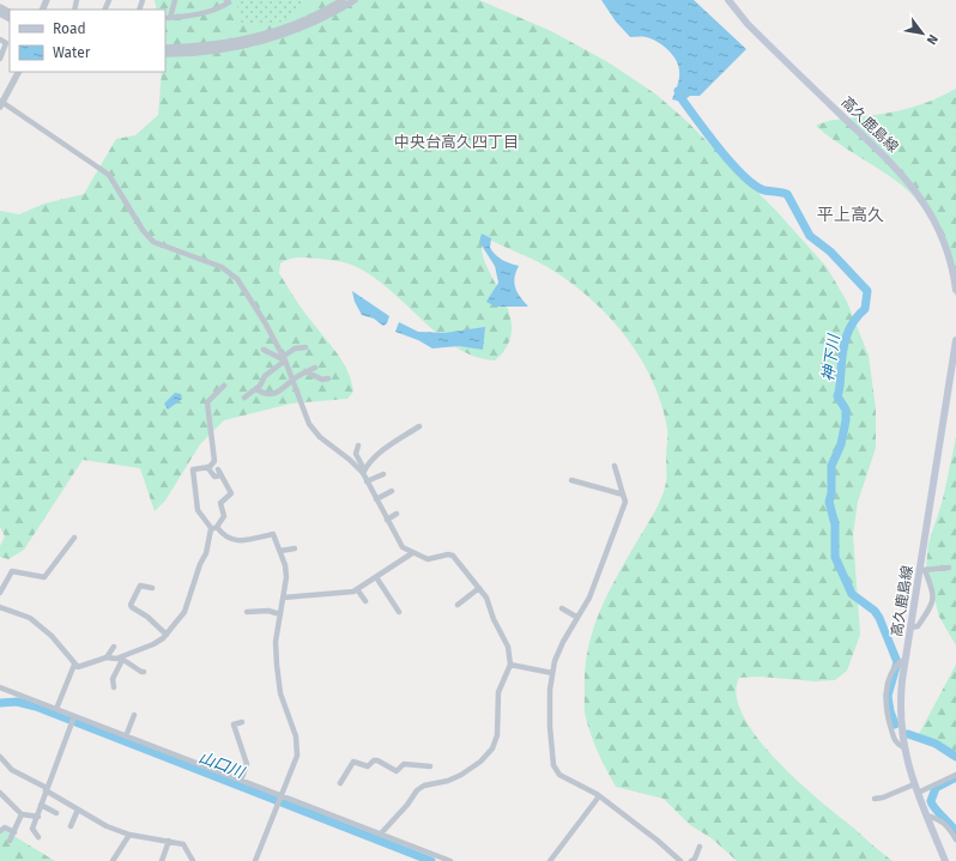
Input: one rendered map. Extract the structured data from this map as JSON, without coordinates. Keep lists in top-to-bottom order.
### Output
{
  "streets": {
    "main road": ["高久鹿島線"]
  },
  "districts": ["中央台高久四丁目", "平上高久"],
  "water": ["神下川", "山口川"],
  "legend": ["Road", "Water"],
  "north": "bottom right"
}
